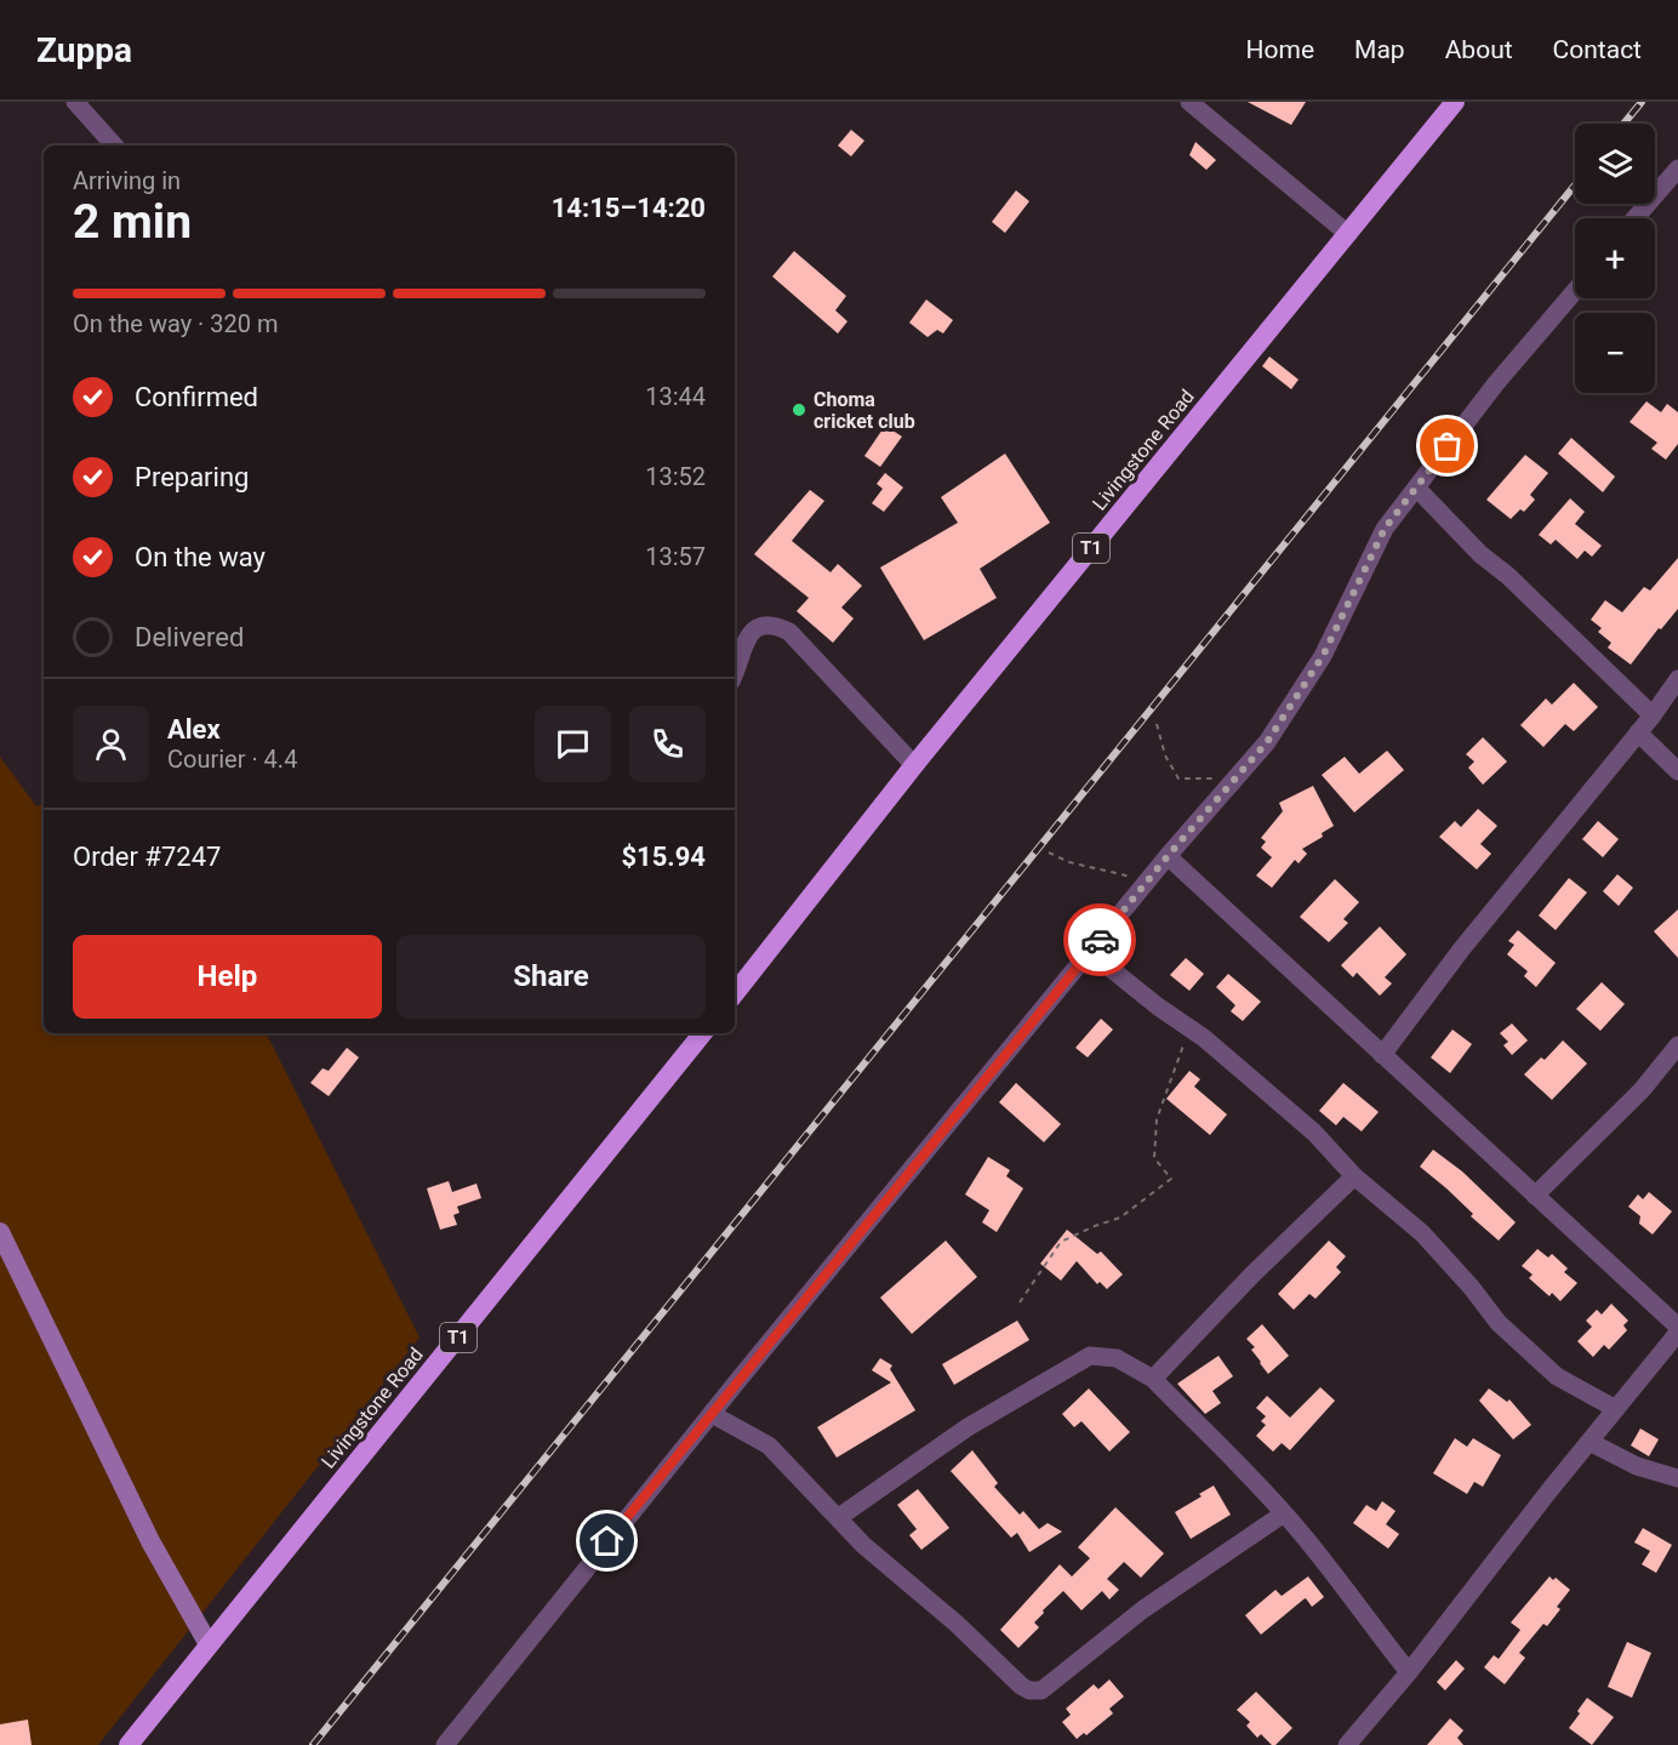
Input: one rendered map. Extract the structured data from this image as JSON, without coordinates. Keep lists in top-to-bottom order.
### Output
{
  "streets": {
    "highway": ["Livingstone Road", "T1"]
  },
  "places": ["Choma cricket club"],
  "page": {
    "header": "Zuppa",
    "nav": [
      "Home",
      "Map",
      "About",
      "Contact"
    ],
    "map_buttons": ["+", "−"],
    "heading": ["2 min", "Arriving in", "14:15–14:20"],
    "panel": [
      "Alex",
      "Courier · 4.4",
      "Order #7247",
      "$15.94"
    ],
    "bar": "On the way · 320 m",
    "list": [
      ["Confirmed", "13:44"],
      ["Preparing", "13:52"],
      ["On the way", "13:57"],
      "Delivered"
    ],
    "buttons": ["Help", "Share"]
  }
}
